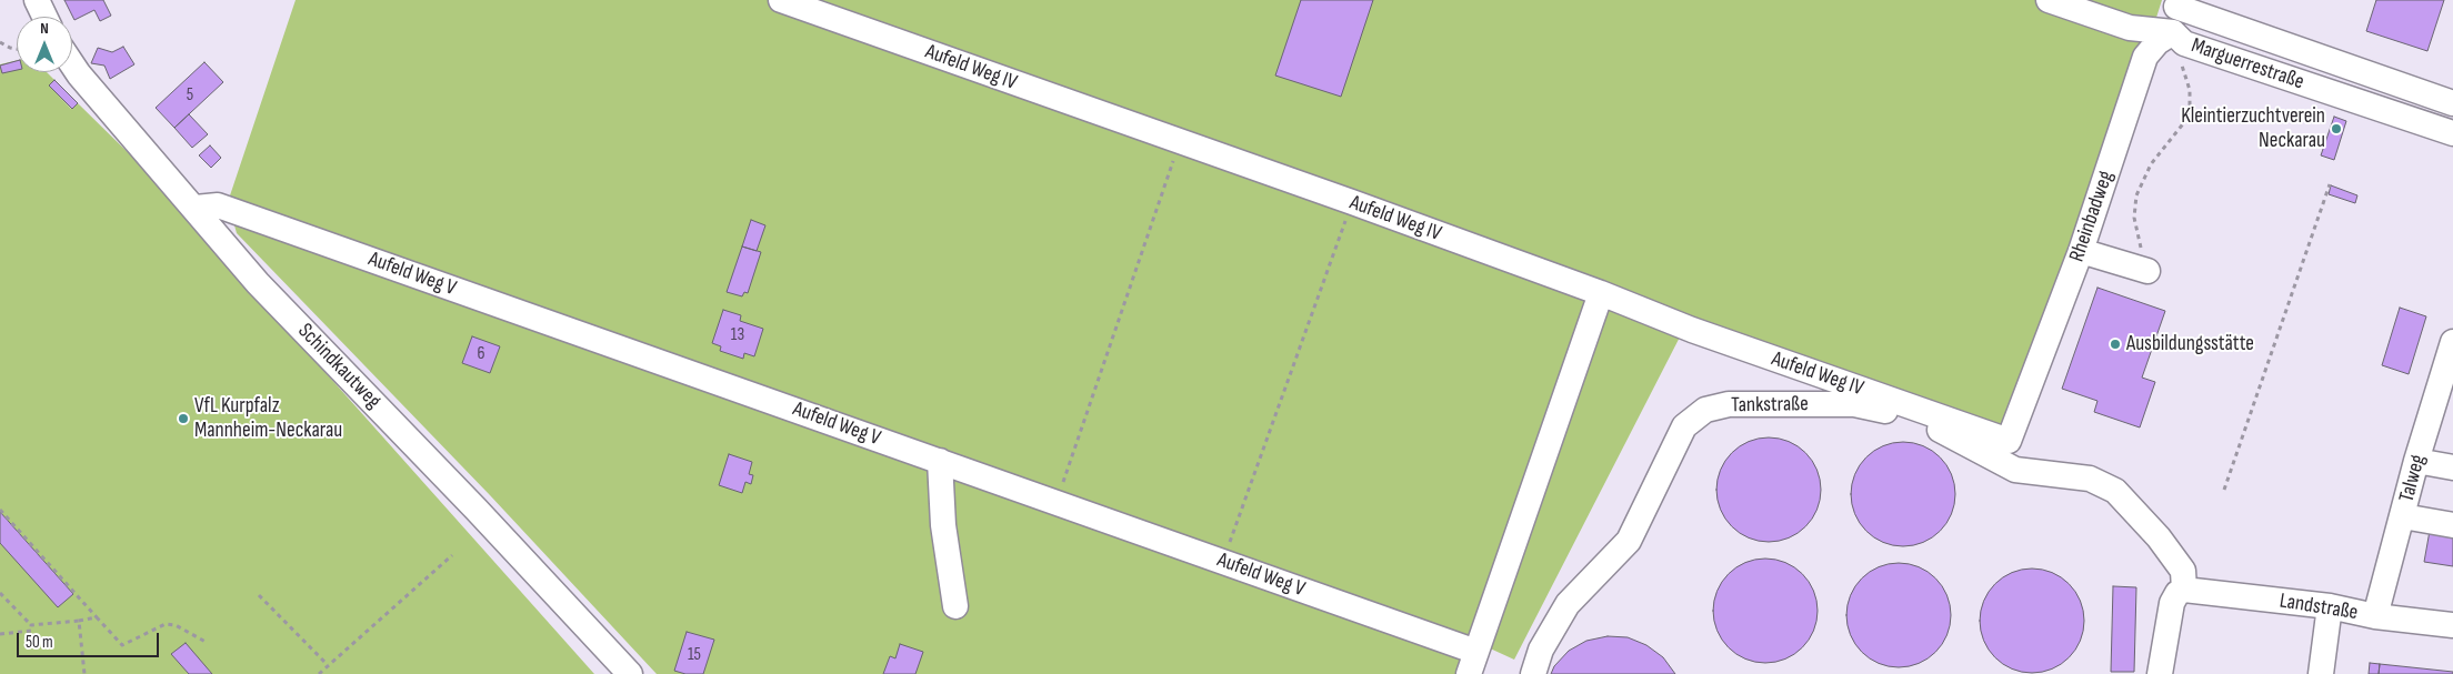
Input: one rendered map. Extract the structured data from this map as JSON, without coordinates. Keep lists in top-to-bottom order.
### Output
{
  "streets": {
    "street": [
      "Marguerrestraße",
      "Aufeld Weg IV",
      "Rheinbadweg",
      "Aufeld Weg V",
      "Schindkautweg",
      "Tankstraße",
      "Talweg",
      "Landstraße"
    ]
  },
  "crossings": [
    ["Marguerrestraße", "Rheinbadweg"],
    ["Aufeld Weg IV", "Rheinbadweg"],
    ["Aufeld Weg V", "Schindkautweg"],
    ["Tankstraße", "Landstraße"],
    ["Talweg", "Landstraße"]
  ],
  "places": ["Kleintierzuchtverein Neckarau", "Ausbildungsstätte", "VfL Kurpfalz Mannheim-Neckarau"],
  "house_numbers": [
    "5",
    "13",
    "6",
    "15"
  ],
  "scale_bar": "50 m",
  "north": "top"
}
